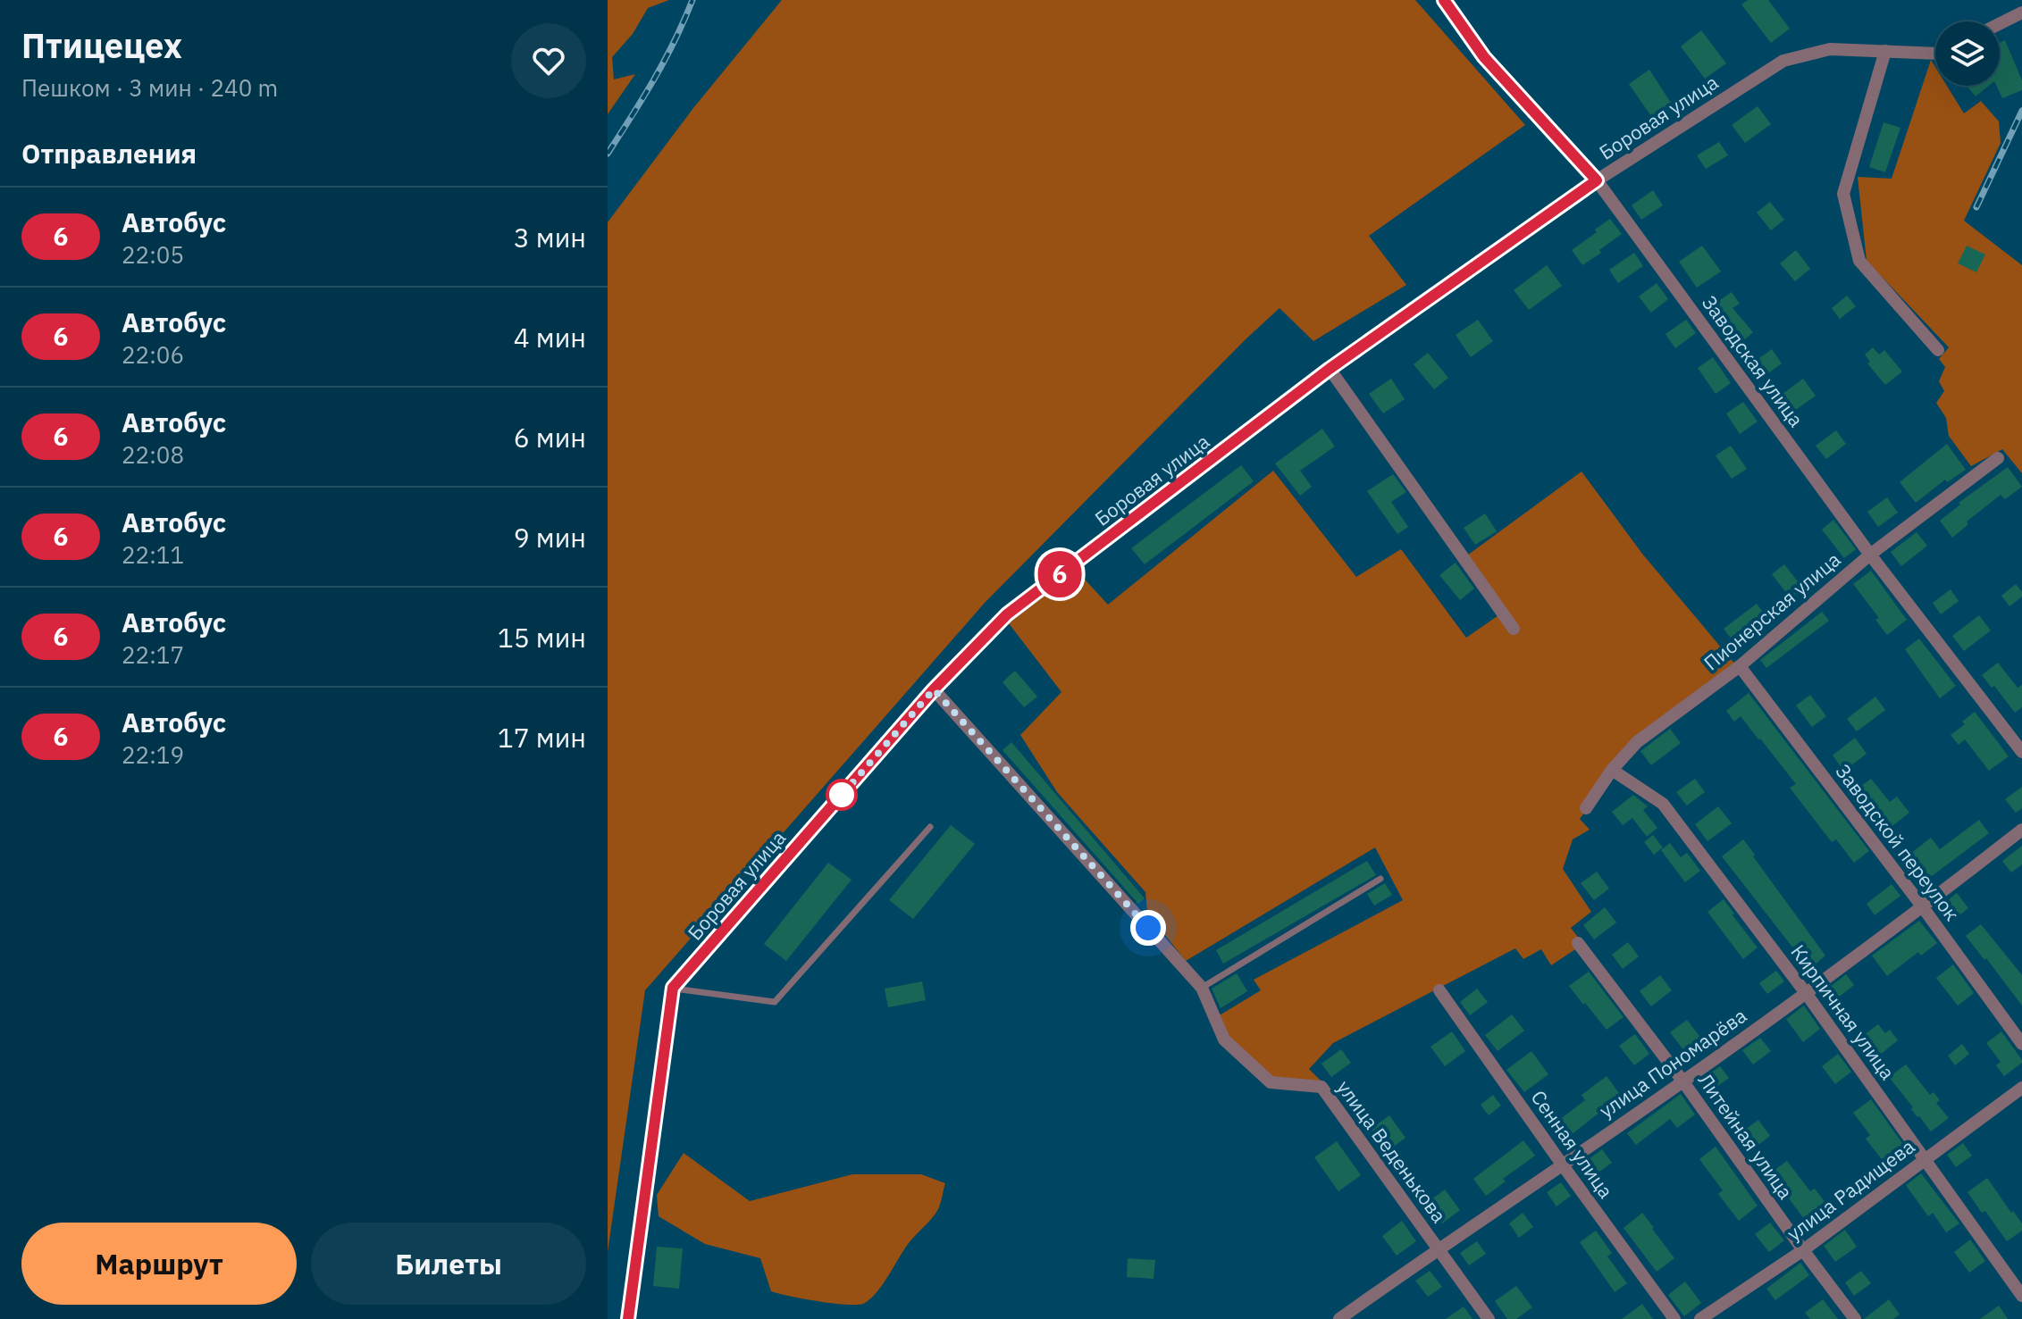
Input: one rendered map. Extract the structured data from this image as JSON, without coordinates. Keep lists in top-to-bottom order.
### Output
{
  "streets": {
    "street": [
      "Боровая улица",
      "Заводская улица",
      "Пионерская улица",
      "Заводской переулок",
      "Кирпичная улица",
      "улица Пономарёва",
      "Литейная улица",
      "Сенная улица",
      "улица Веденькова",
      "улица Радищева"
    ]
  },
  "crossings": [
    ["Боровая улица", "Заводская улица"],
    ["Боровая улица", "улица Веденькова"],
    ["Заводская улица", "Пионерская улица"],
    ["Пионерская улица", "Заводской переулок"],
    ["Пионерская улица", "Кирпичная улица"],
    ["Заводской переулок", "улица Пономарёва"],
    ["Кирпичная улица", "улица Пономарёва"],
    ["Кирпичная улица", "улица Радищева"],
    ["улица Пономарёва", "Литейная улица"],
    ["улица Пономарёва", "Сенная улица"],
    ["улица Пономарёва", "улица Веденькова"],
    ["Литейная улица", "улица Радищева"]
  ],
  "lines": ["bus line 6"],
  "page": {
    "heading": [
      ["Птицецех", "Пешком · 3 мин · 240 m"],
      "Отправления"
    ],
    "on_map": "6",
    "list": [
      {
        "mark": "6",
        "name": "Автобус",
        "note": "22:05",
        "value": "3 мин"
      },
      {
        "mark": "6",
        "name": "Автобус",
        "note": "22:06",
        "value": "4 мин"
      },
      {
        "mark": "6",
        "name": "Автобус",
        "note": "22:08",
        "value": "6 мин"
      },
      {
        "mark": "6",
        "name": "Автобус",
        "note": "22:11",
        "value": "9 мин"
      },
      {
        "mark": "6",
        "name": "Автобус",
        "note": "22:17",
        "value": "15 мин"
      },
      {
        "mark": "6",
        "name": "Автобус",
        "note": "22:19",
        "value": "17 мин"
      }
    ],
    "buttons": ["Маршрут", "Билеты"]
  }
}
